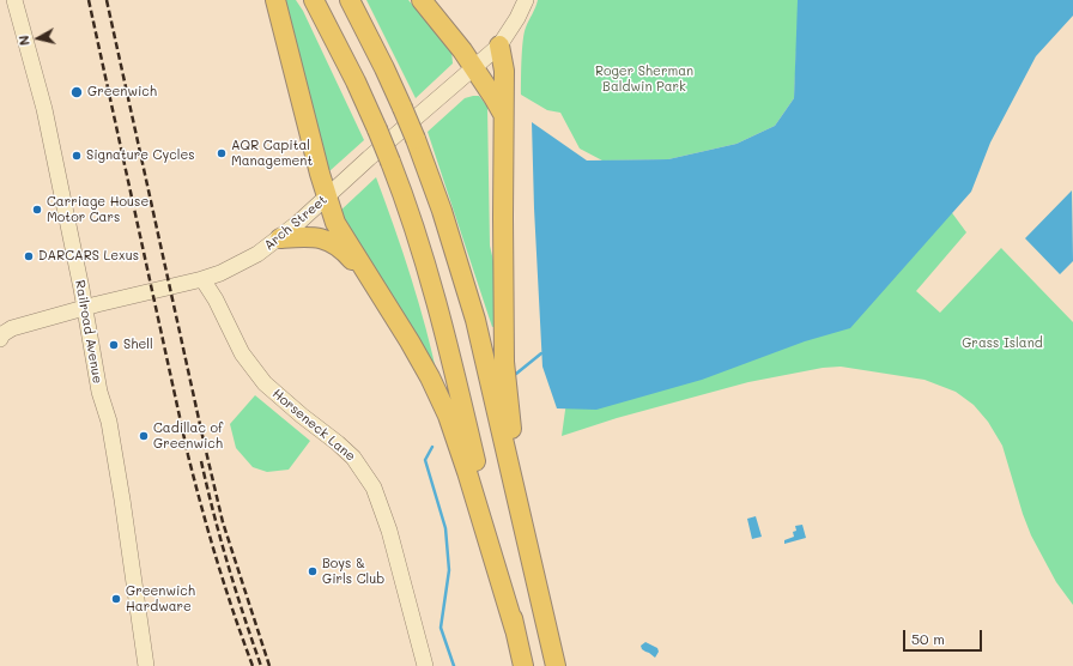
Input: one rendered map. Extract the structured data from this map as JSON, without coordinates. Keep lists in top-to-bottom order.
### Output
{
  "streets": {
    "main road": ["Arch Street", "Railroad Avenue", "Horseneck Lane"]
  },
  "crossings": [
    ["Arch Street", "Railroad Avenue"],
    ["Arch Street", "Horseneck Lane"]
  ],
  "parks": ["Roger Sherman Baldwin Park", "Grass Island"],
  "places": [
    "Greenwich",
    "AQR Capital Management",
    "Signature Cycles",
    "Carriage House Motor Cars",
    "DARCARS Lexus",
    "Shell",
    "Cadillac of Greenwich",
    "Boys & Girls Club",
    "Greenwich Hardware"
  ],
  "scale_bar": "50 m",
  "north": "left"
}
